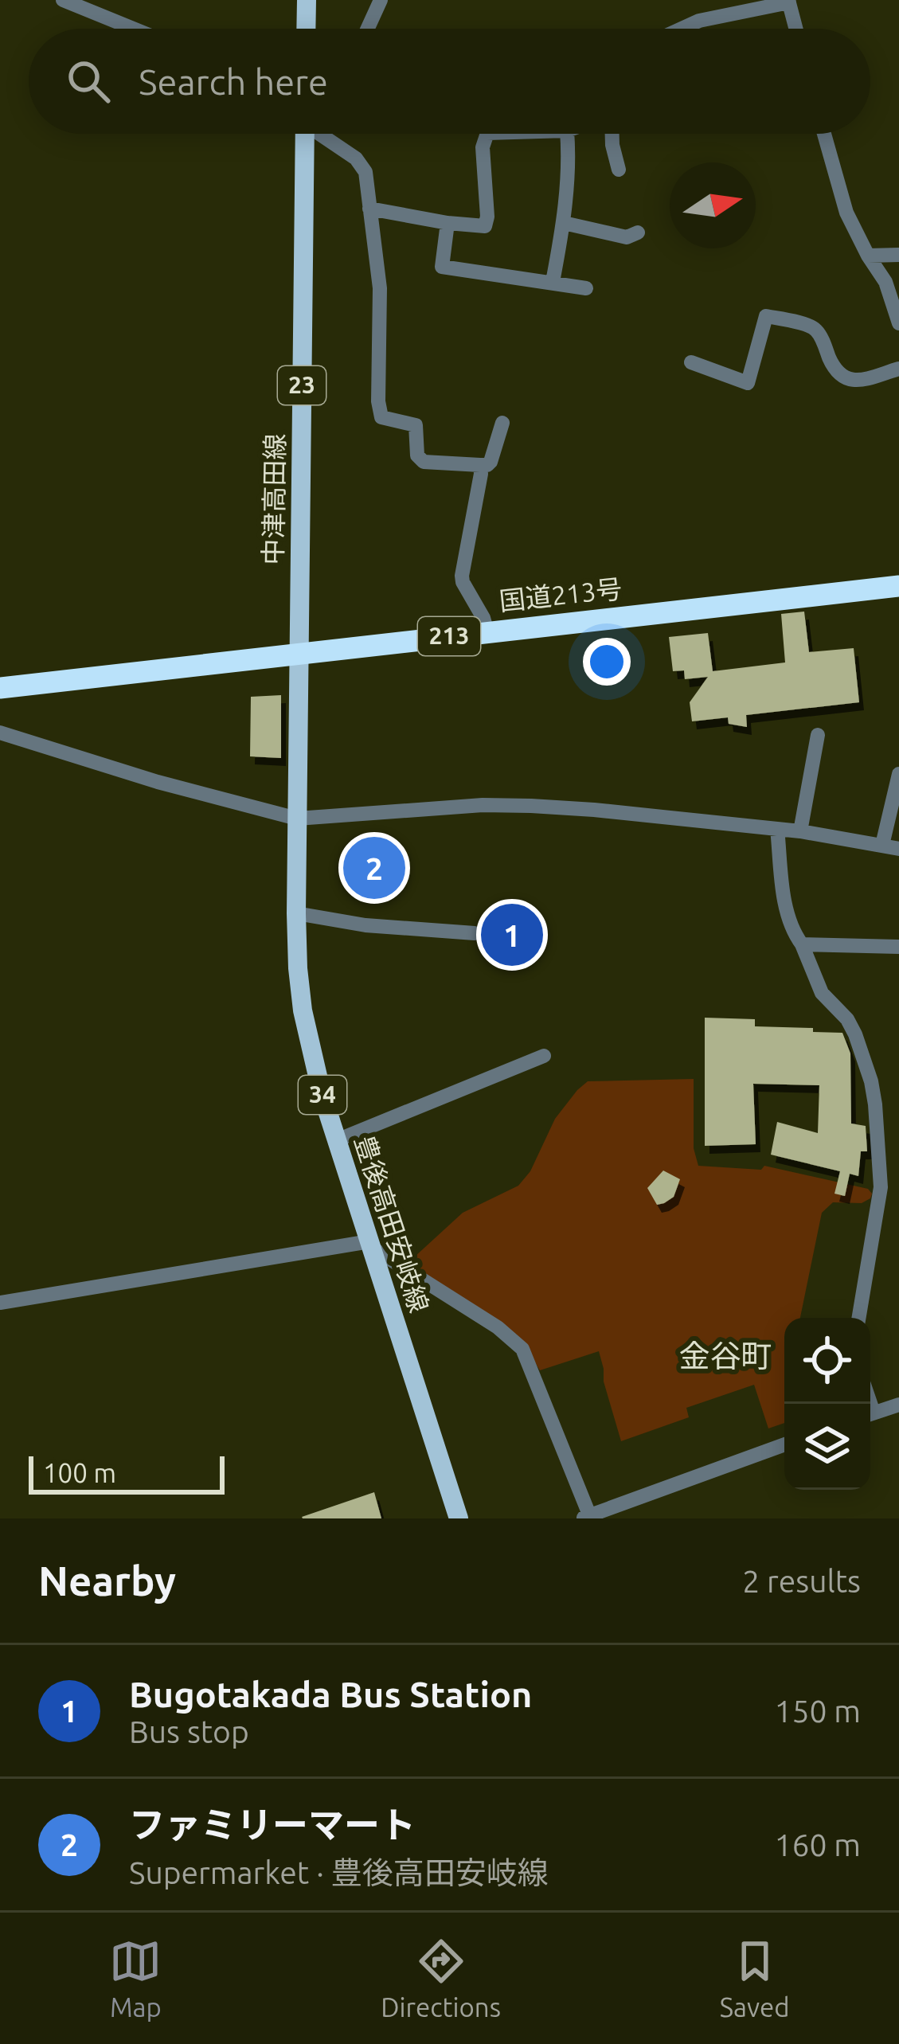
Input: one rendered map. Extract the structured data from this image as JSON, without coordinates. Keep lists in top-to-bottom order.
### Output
{
  "streets": {
    "highway": ["国道213号", "213"],
    "main road": [
      "23",
      "中津高田線",
      "34",
      "豊後高田安岐線"
    ]
  },
  "crossings": [
    ["中津高田線", "国道213号"],
    ["中津高田線", "豊後高田安岐線"],
    ["国道213号", "豊後高田安岐線"]
  ],
  "districts": ["金谷町"],
  "scale_bar": "100 m",
  "north": "right",
  "page": {
    "search": "Search here",
    "pins": ["2", "1"],
    "scale": "100 m",
    "heading": ["Nearby", "2 results"],
    "list": [
      {
        "mark": "1",
        "name": "Bugotakada Bus Station",
        "note": "Bus stop",
        "value": "150 m"
      },
      {
        "mark": "2",
        "name": "ファミリーマート",
        "note": "Supermarket · 豊後高田安岐線",
        "value": "160 m"
      }
    ],
    "nav": ["Map", "Directions", "Saved"]
  }
}
